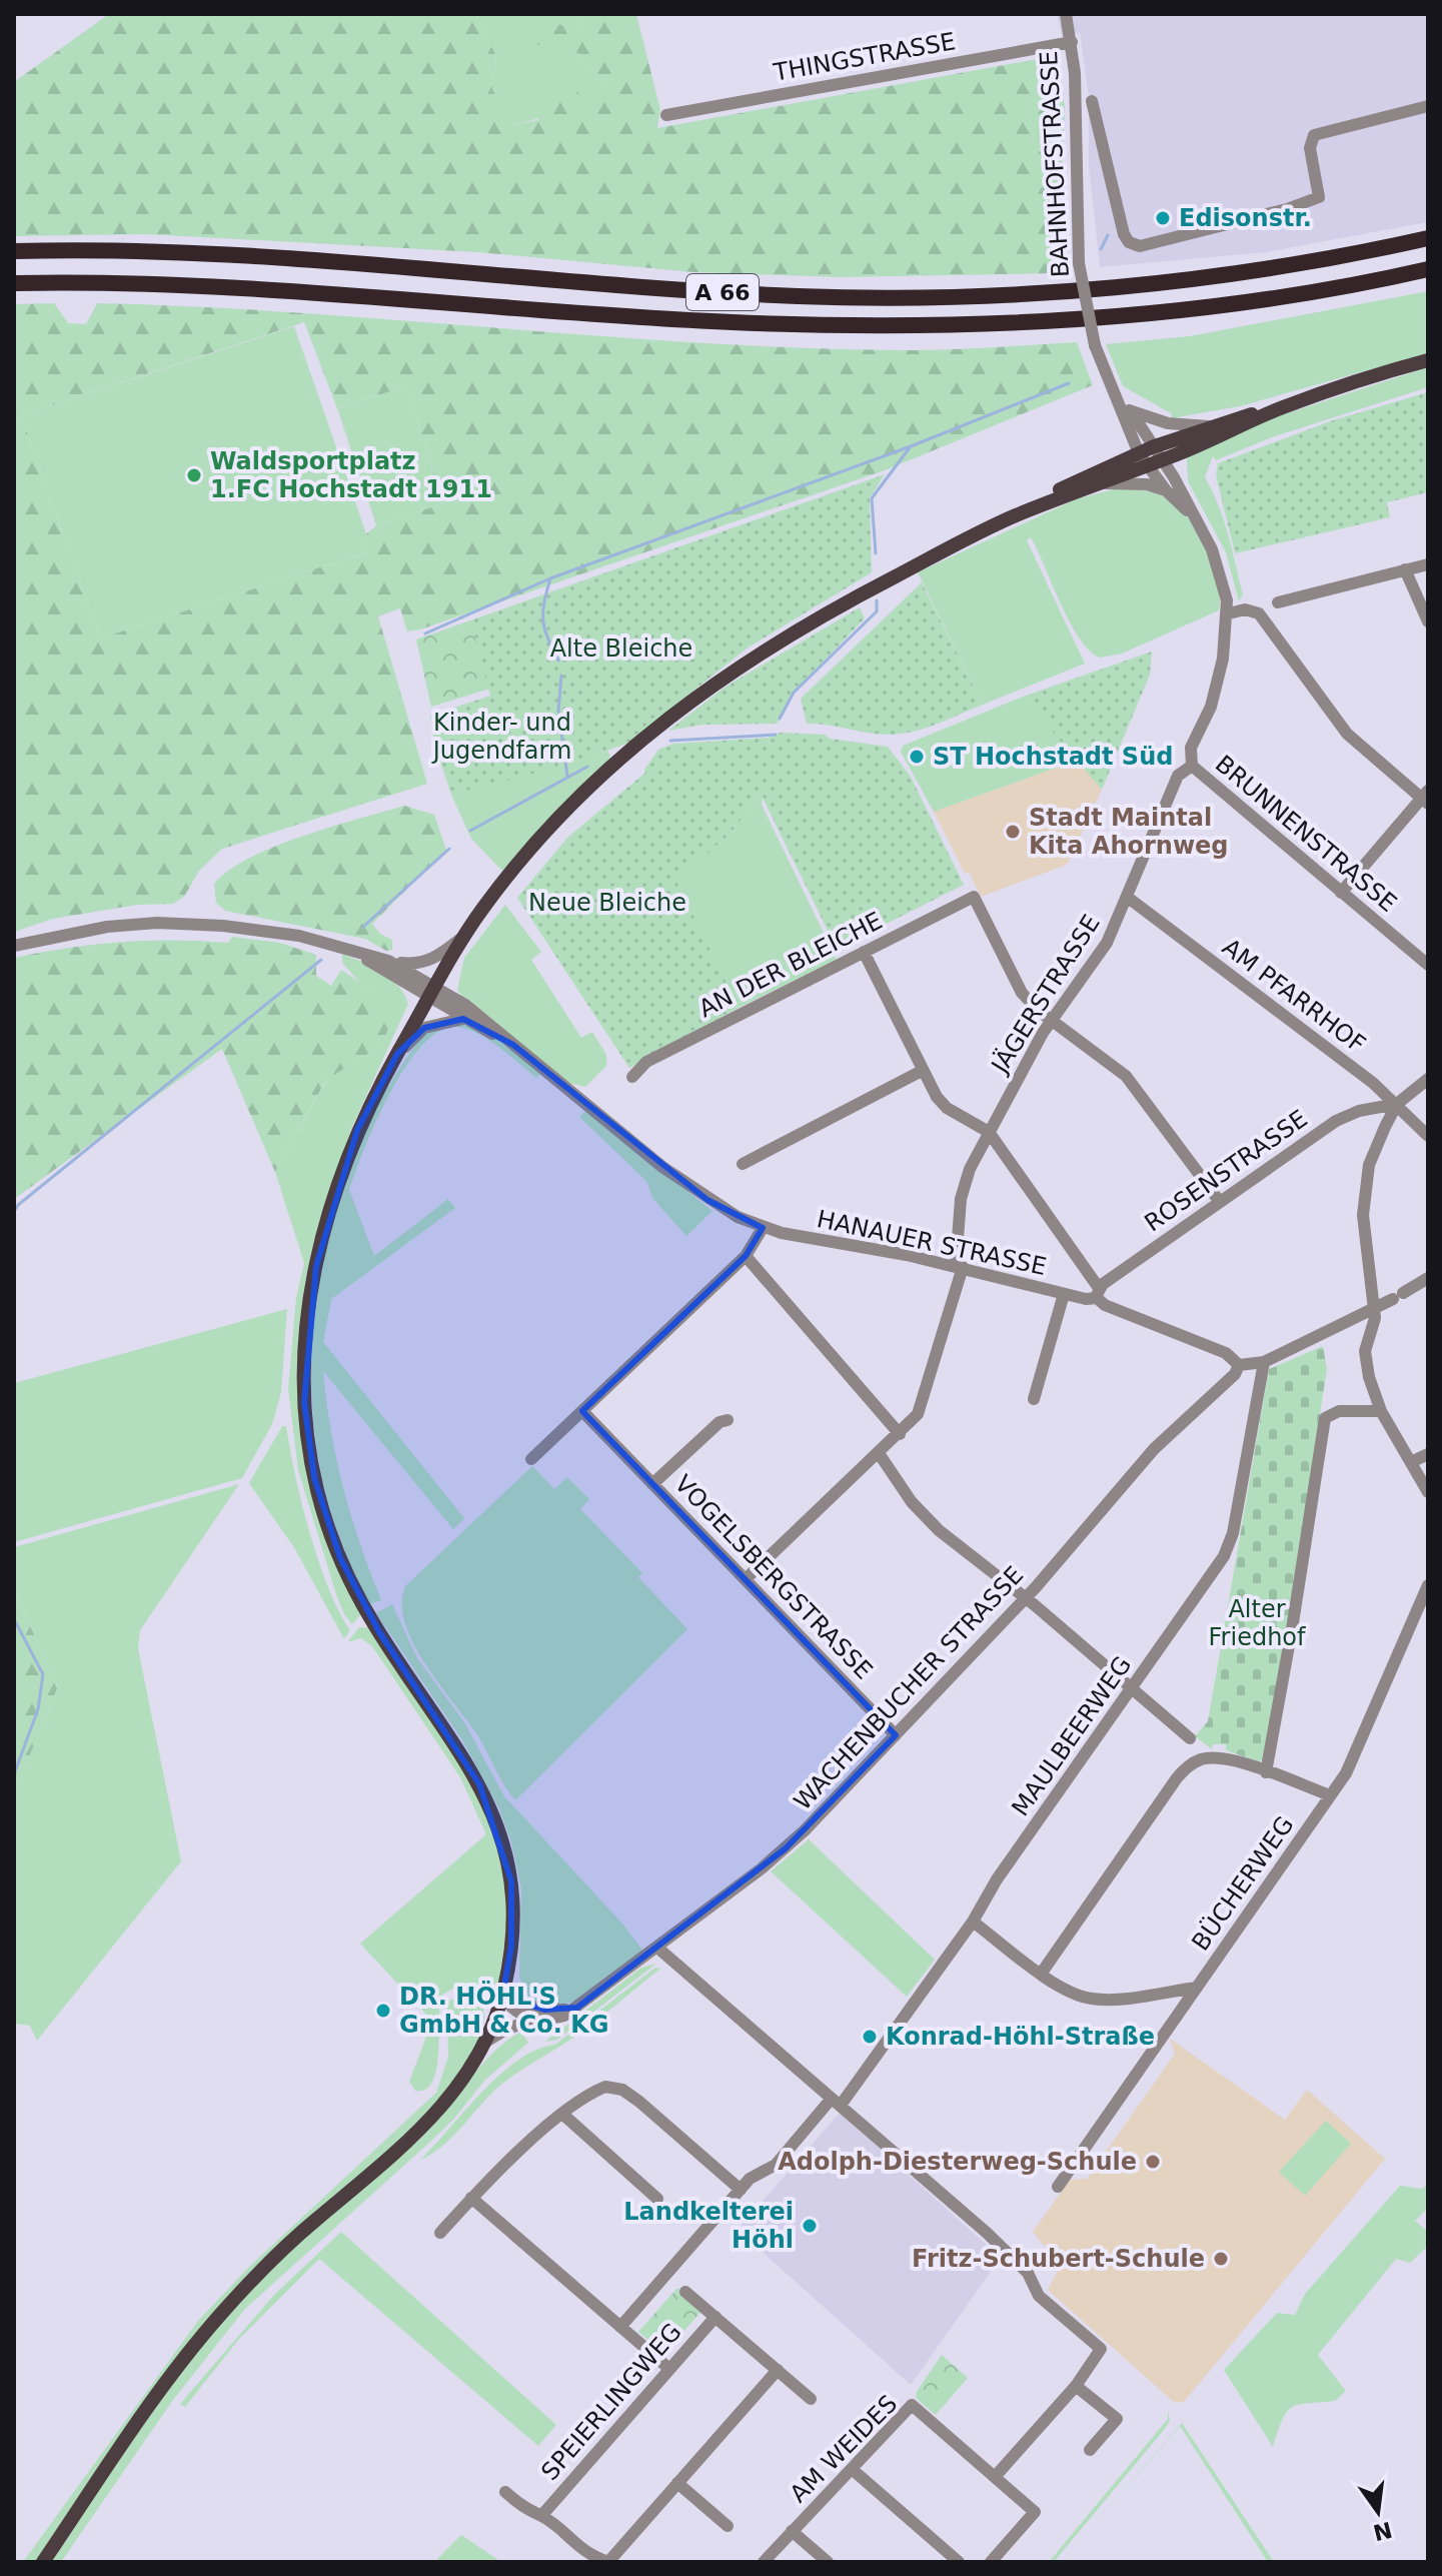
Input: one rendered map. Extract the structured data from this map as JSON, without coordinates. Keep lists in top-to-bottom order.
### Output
{
  "streets": {
    "highway": ["A 66"],
    "street": [
      "THINGSTRASSE",
      "BAHNHOFSTRASSE",
      "BRUNNENSTRASSE",
      "AN DER BLEICHE",
      "JÄGERSTRASSE",
      "AM PFARRHOF",
      "ROSENSTRASSE",
      "HANAUER STRASSE",
      "VOGELSBERGSTRASSE",
      "WACHENBUCHER STRASSE",
      "MAULBEERWEG",
      "BÜCHERWEG",
      "SPEIERLINGWEG",
      "AM WEIDES"
    ]
  },
  "crossings": [
    ["THINGSTRASSE", "BAHNHOFSTRASSE"],
    ["BAHNHOFSTRASSE", "JÄGERSTRASSE"],
    ["BRUNNENSTRASSE", "JÄGERSTRASSE"],
    ["AN DER BLEICHE", "JÄGERSTRASSE"],
    ["JÄGERSTRASSE", "AM PFARRHOF"],
    ["JÄGERSTRASSE", "HANAUER STRASSE"],
    ["JÄGERSTRASSE", "VOGELSBERGSTRASSE"],
    ["AM PFARRHOF", "ROSENSTRASSE"],
    ["ROSENSTRASSE", "HANAUER STRASSE"],
    ["HANAUER STRASSE", "WACHENBUCHER STRASSE"],
    ["VOGELSBERGSTRASSE", "WACHENBUCHER STRASSE"]
  ],
  "parks": [
    "Alte Bleiche",
    "Kinder- und Jugendfarm",
    "Neue Bleiche",
    "Alter Friedhof"
  ],
  "places": [
    "Edisonstr.",
    "Waldsportplatz 1.FC Hochstadt 1911",
    "ST Hochstadt Süd",
    "Stadt Maintal Kita Ahornweg",
    "DR. HÖHL'S GmbH & Co. KG",
    "Konrad-Höhl-Straße",
    "Adolph-Diesterweg-Schule",
    "Landkelterei Höhl",
    "Fritz-Schubert-Schule"
  ],
  "north": "bottom"
}
